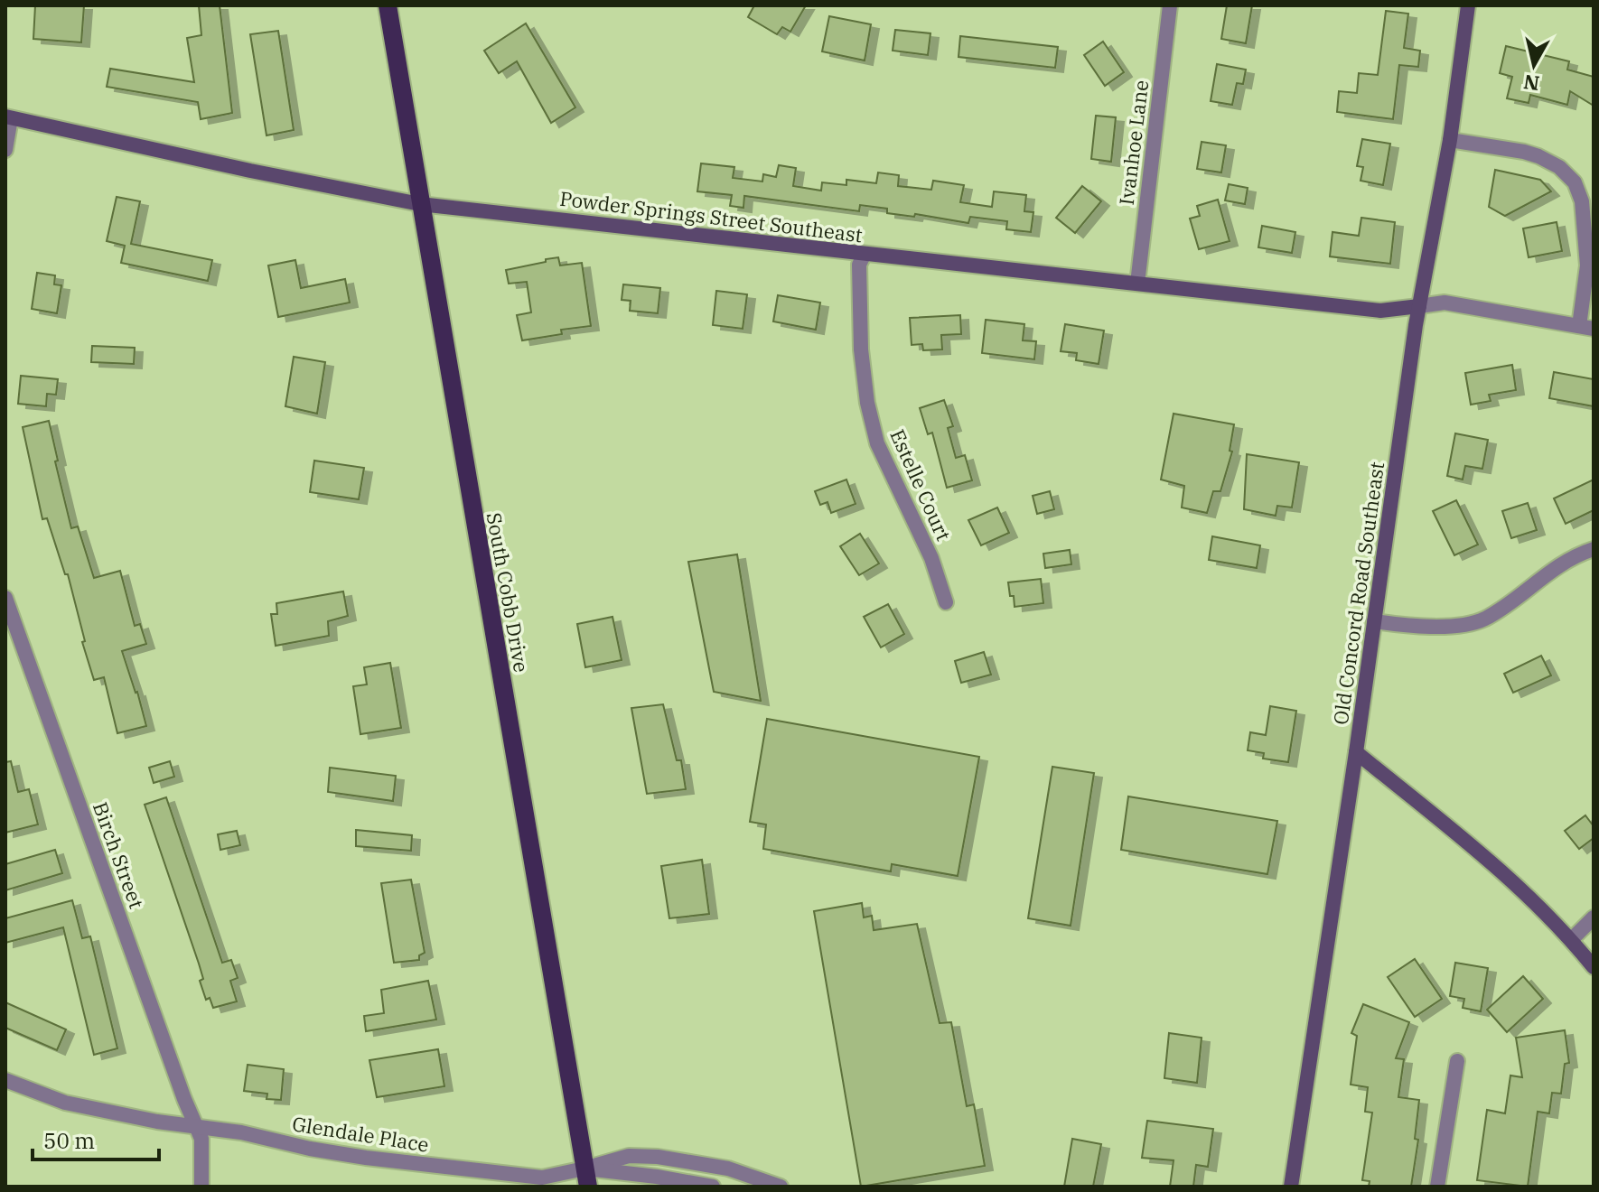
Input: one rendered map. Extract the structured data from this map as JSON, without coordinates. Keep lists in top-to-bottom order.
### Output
{
  "streets": {
    "main road": ["South Cobb Drive"],
    "street": [
      "Ivanhoe Lane",
      "Powder Springs Street Southeast",
      "Estelle Court",
      "Old Concord Road Southeast",
      "Birch Street",
      "Glendale Place"
    ]
  },
  "crossings": [
    ["Ivanhoe Lane", "Powder Springs Street Southeast"],
    ["Powder Springs Street Southeast", "Estelle Court"],
    ["Powder Springs Street Southeast", "South Cobb Drive"],
    ["Powder Springs Street Southeast", "Old Concord Road Southeast"],
    ["South Cobb Drive", "Glendale Place"],
    ["Birch Street", "Glendale Place"]
  ],
  "scale_bar": "50 m",
  "north": "bottom"
}
